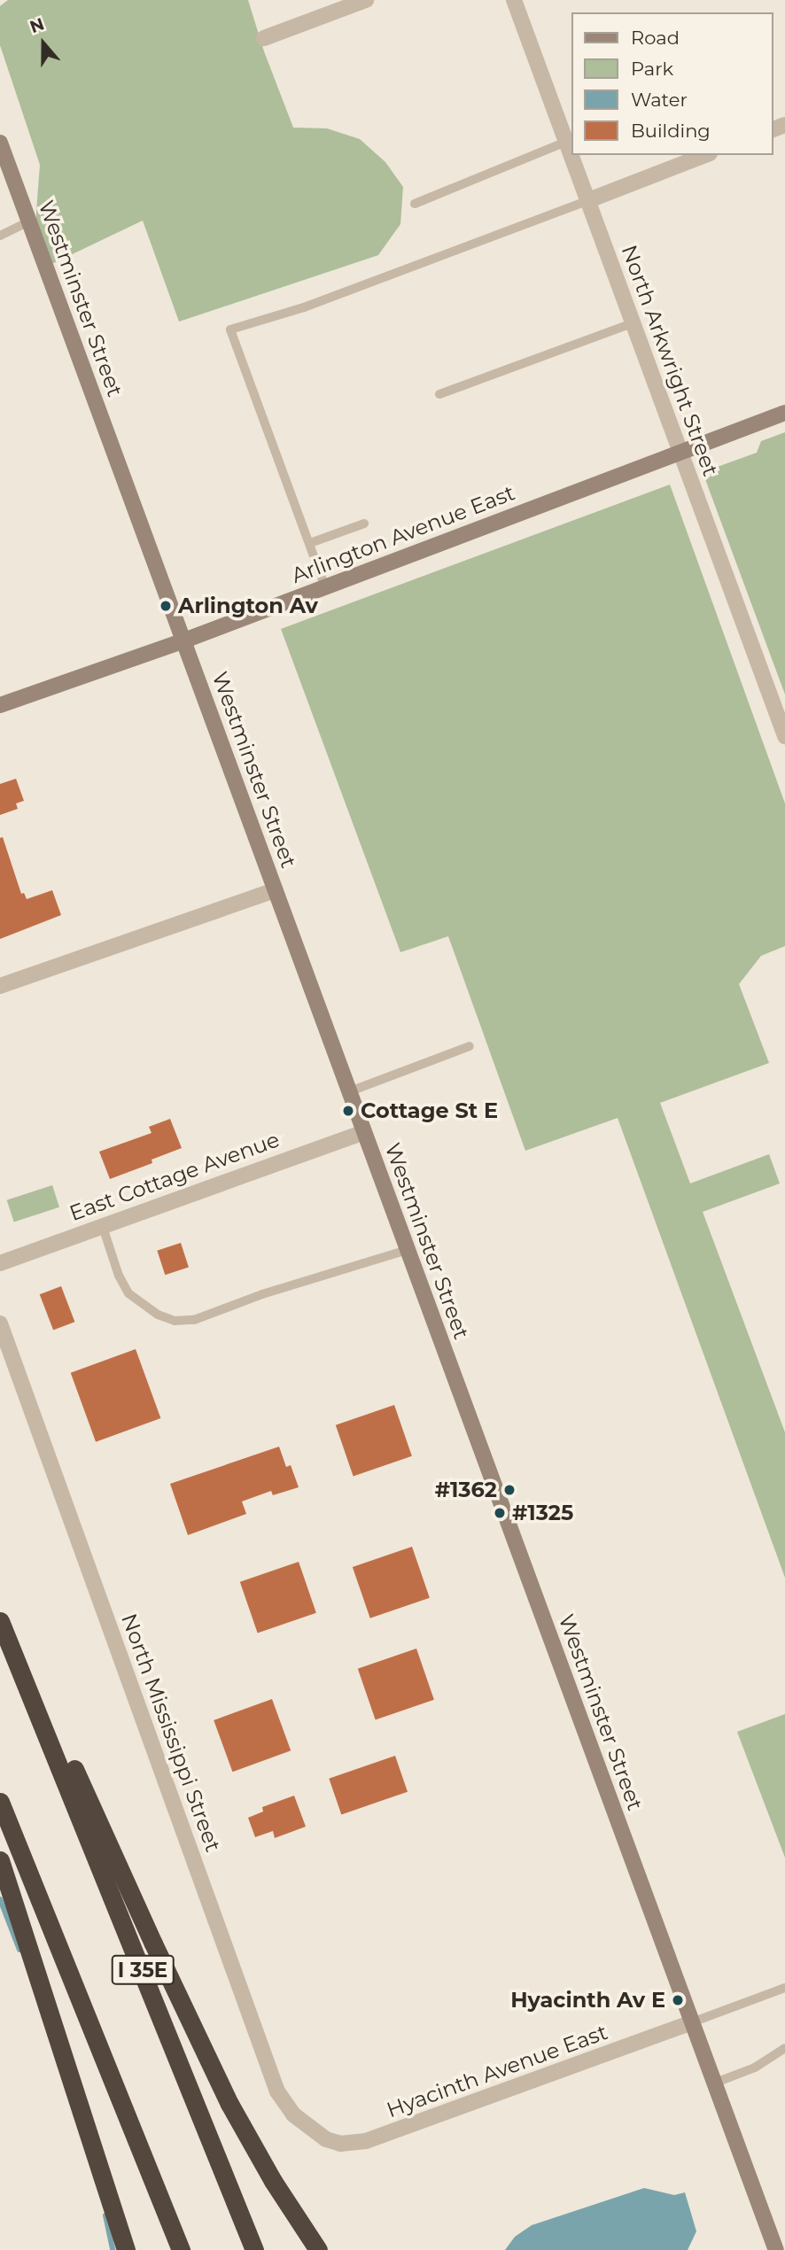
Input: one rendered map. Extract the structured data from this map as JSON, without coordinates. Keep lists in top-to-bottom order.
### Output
{
  "streets": {
    "highway": ["I 35E"],
    "street": [
      "Westminster Street",
      "North Arkwright Street",
      "Arlington Avenue East",
      "East Cottage Avenue",
      "North Mississippi Street",
      "Hyacinth Avenue East"
    ]
  },
  "crossings": [
    ["Westminster Street", "Arlington Avenue East"],
    ["Westminster Street", "East Cottage Avenue"],
    ["Westminster Street", "Hyacinth Avenue East"],
    ["North Arkwright Street", "Arlington Avenue East"],
    ["North Mississippi Street", "Hyacinth Avenue East"]
  ],
  "places": [
    "Arlington Av",
    "Cottage St E",
    "#1362",
    "#1325",
    "Hyacinth Av E"
  ],
  "legend": [
    "Road",
    "Park",
    "Water",
    "Building"
  ],
  "north": "top"
}
